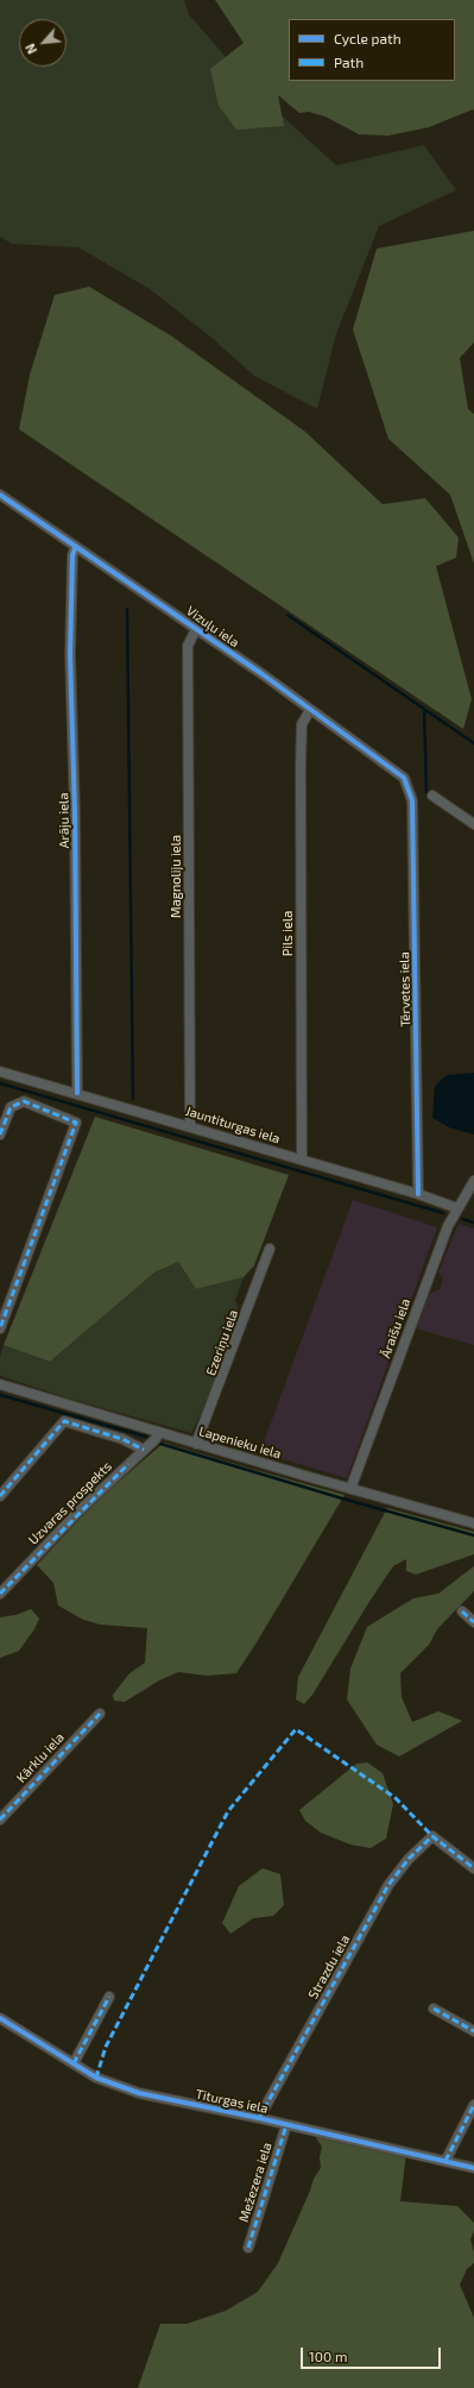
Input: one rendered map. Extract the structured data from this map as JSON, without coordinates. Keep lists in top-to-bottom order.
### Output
{
  "streets": {
    "street": [
      "Vizuļu iela",
      "Arāju iela",
      "Magnoliju iela",
      "Pils iela",
      "Tērvetes iela",
      "Jauntiturgas iela",
      "Āraišu iela",
      "Ezeriņu iela",
      "Lapenieku iela",
      "Uzvaras prospekts",
      "Kārklu iela",
      "Strazdu iela",
      "Titurgas iela",
      "Mežezera iela"
    ]
  },
  "crossings": [
    ["Vizuļu iela", "Arāju iela"],
    ["Vizuļu iela", "Magnoliju iela"],
    ["Vizuļu iela", "Pils iela"],
    ["Vizuļu iela", "Tērvetes iela"],
    ["Arāju iela", "Jauntiturgas iela"],
    ["Magnoliju iela", "Jauntiturgas iela"],
    ["Pils iela", "Jauntiturgas iela"],
    ["Tērvetes iela", "Jauntiturgas iela"],
    ["Jauntiturgas iela", "Āraišu iela"],
    ["Āraišu iela", "Lapenieku iela"],
    ["Ezeriņu iela", "Lapenieku iela"],
    ["Lapenieku iela", "Uzvaras prospekts"],
    ["Strazdu iela", "Titurgas iela"],
    ["Titurgas iela", "Mežezera iela"]
  ],
  "legend": ["Cycle path", "Path"],
  "scale_bar": "100 m",
  "north": "bottom left"
}
